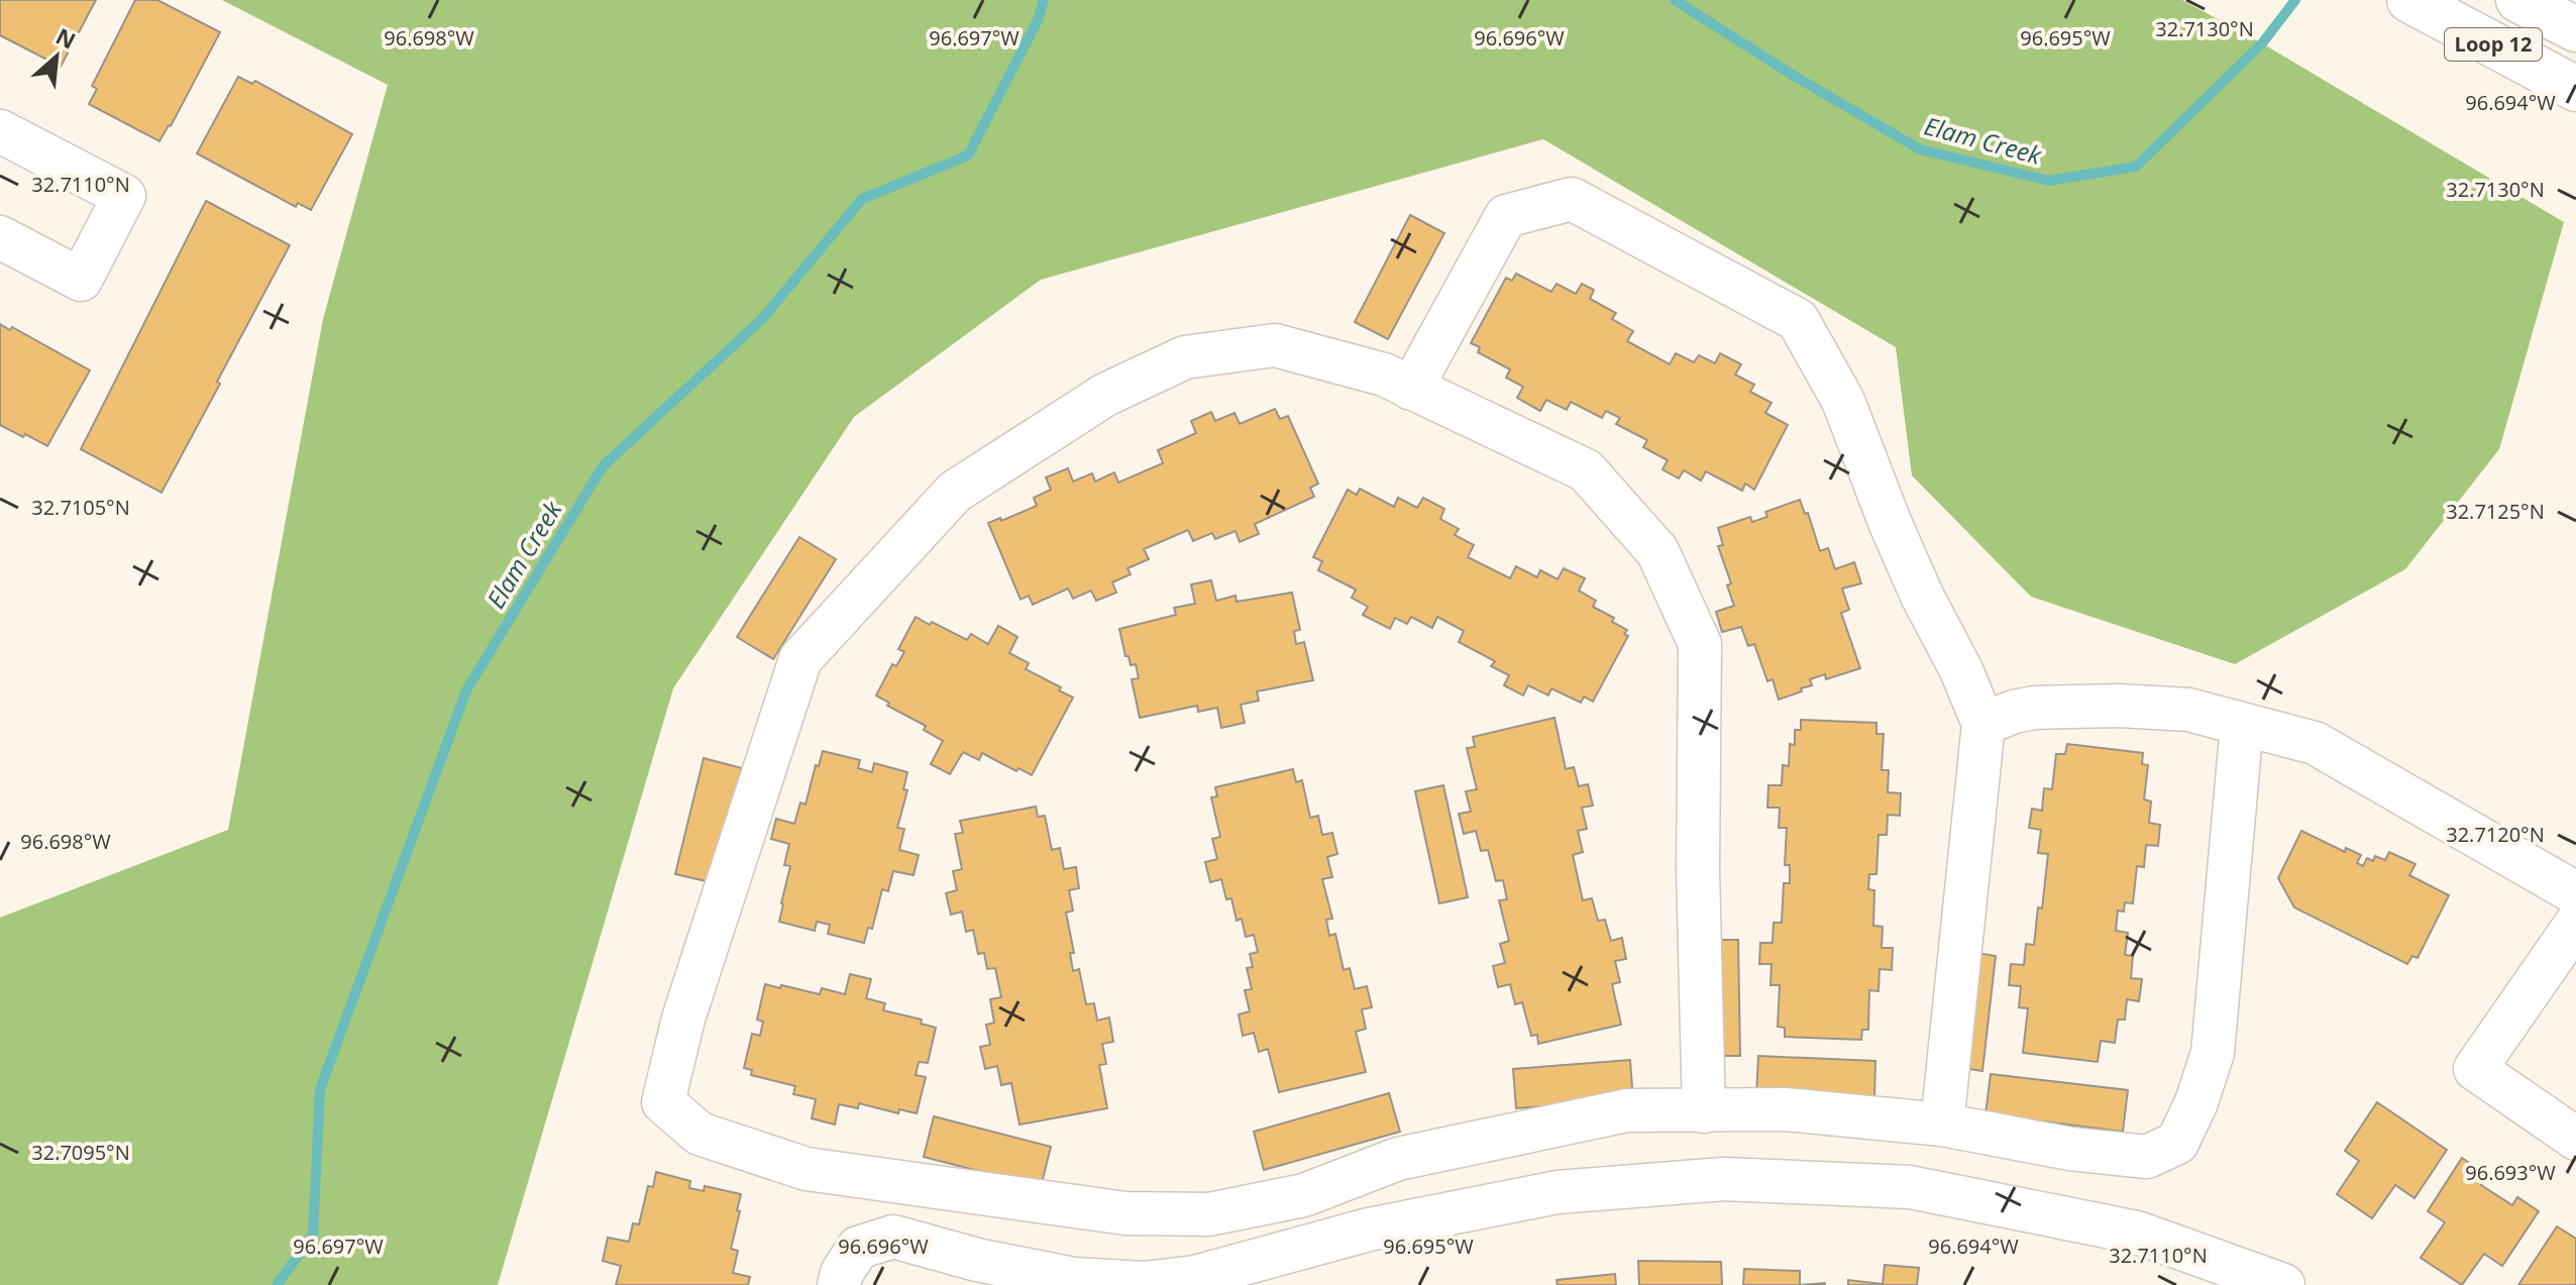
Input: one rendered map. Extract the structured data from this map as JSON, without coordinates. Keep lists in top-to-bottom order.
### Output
{
  "streets": {
    "main road": ["Loop 12"]
  },
  "water": ["Elam Creek"],
  "north": "top right",
  "coordinates": [
    "32.7130°N",
    "96.698°W",
    "96.697°W",
    "96.696°W",
    "96.695°W",
    "96.694°W",
    "32.7110°N",
    "32.7105°N",
    "32.7125°N",
    "32.7120°N",
    "32.7095°N",
    "96.693°W"
  ]
}
